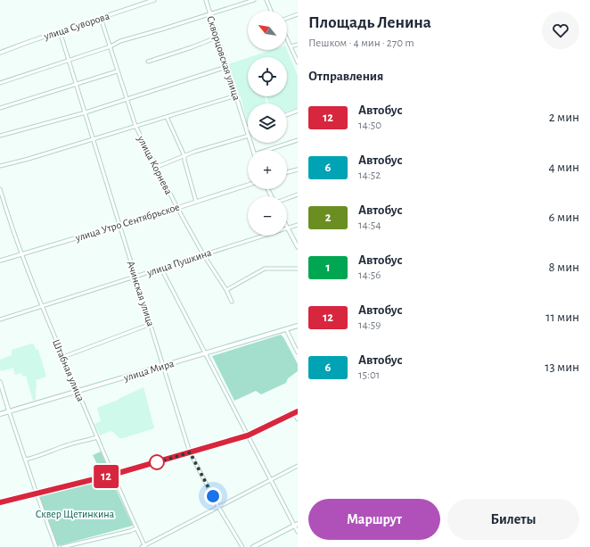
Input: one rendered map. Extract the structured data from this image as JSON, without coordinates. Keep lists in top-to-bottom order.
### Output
{
  "streets": {
    "main road": ["улица Мира"],
    "street": [
      "улица Суворова",
      "Скворцовская улица",
      "улица Корнева",
      "улица Утро Сентябрьское",
      "улица Пушкина",
      "Ачинская улица",
      "Штабная улица"
    ]
  },
  "crossings": [
    ["улица Суворова", "улица Корнева"],
    ["улица Суворова", "Ачинская улица"],
    ["улица Корнева", "улица Утро Сентябрьское"],
    ["улица Корнева", "улица Пушкина"],
    ["улица Утро Сентябрьское", "Ачинская улица"],
    ["улица Утро Сентябрьское", "Штабная улица"],
    ["улица Пушкина", "Ачинская улица"],
    ["улица Пушкина", "Штабная улица"],
    ["Ачинская улица", "улица Мира"],
    ["Штабная улица", "улица Мира"]
  ],
  "parks": ["Сквер Щетинкина"],
  "lines": ["bus line 12"],
  "north": "top left",
  "page": {
    "on_map": "12",
    "heading": [
      ["Площадь Ленина", "Пешком · 4 мин · 270 m"],
      "Отправления"
    ],
    "map_buttons": ["+", "−"],
    "list": [
      {
        "mark": "12",
        "name": "Автобус",
        "note": "14:50",
        "value": "2 мин"
      },
      {
        "mark": "6",
        "name": "Автобус",
        "note": "14:52",
        "value": "4 мин"
      },
      {
        "mark": "2",
        "name": "Автобус",
        "note": "14:54",
        "value": "6 мин"
      },
      {
        "mark": "1",
        "name": "Автобус",
        "note": "14:56",
        "value": "8 мин"
      },
      {
        "mark": "12",
        "name": "Автобус",
        "note": "14:59",
        "value": "11 мин"
      },
      {
        "mark": "6",
        "name": "Автобус",
        "note": "15:01",
        "value": "13 мин"
      }
    ],
    "buttons": ["Маршрут", "Билеты"]
  }
}
